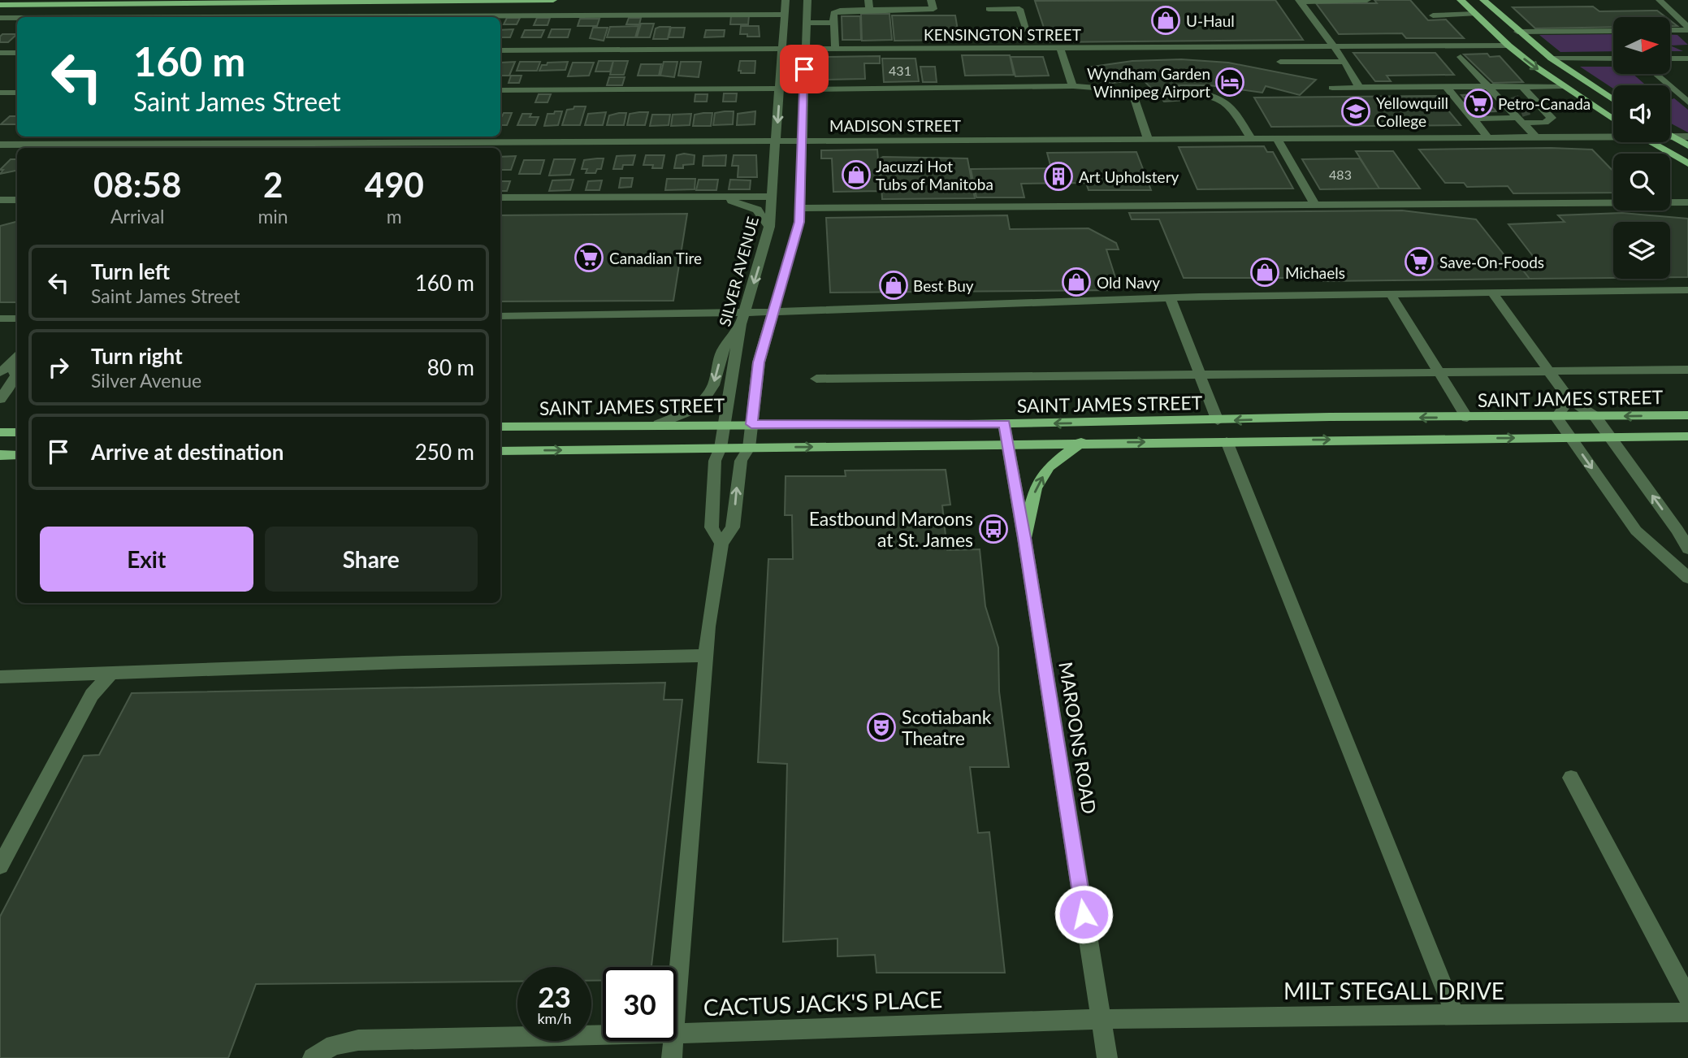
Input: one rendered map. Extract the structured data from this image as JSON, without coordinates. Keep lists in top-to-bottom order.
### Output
{
  "streets": {
    "main road": ["SAINT JAMES STREET"],
    "street": [
      "KENSINGTON STREET",
      "MADISON STREET",
      "SILVER AVENUE",
      "MAROONS ROAD",
      "MILT STEGALL DRIVE",
      "CACTUS JACK'S PLACE"
    ]
  },
  "crossings": [
    ["KENSINGTON STREET", "SILVER AVENUE"],
    ["MADISON STREET", "SILVER AVENUE"],
    ["SILVER AVENUE", "SAINT JAMES STREET"],
    ["SAINT JAMES STREET", "MAROONS ROAD"],
    ["MAROONS ROAD", "MILT STEGALL DRIVE"],
    ["MAROONS ROAD", "CACTUS JACK'S PLACE"],
    ["MILT STEGALL DRIVE", "CACTUS JACK'S PLACE"]
  ],
  "places": {
    "shop": [
      "U-Haul",
      "Jacuzzi Hot Tubs of Manitoba",
      "Michaels",
      "Old Navy",
      "Best Buy"
    ],
    "hotel": ["Wyndham Garden Winnipeg Airport"],
    "supermarket": ["Petro-Canada", "Canadian Tire", "Save-On-Foods"],
    "school or university": ["Yellowquill College"],
    "building": ["Art Upholstery"],
    "bus stop": ["Eastbound Maroons at St. James"],
    "theatre": ["Scotiabank Theatre"]
  },
  "house_numbers": ["431", "483"],
  "north": "right",
  "page": {
    "turn": ["160 m", "Saint James Street"],
    "eta": [
      "08:58",
      "Arrival",
      "2",
      "min",
      "490",
      "m"
    ],
    "list": [
      {
        "name": "Turn left",
        "note": "Saint James Street",
        "value": "160 m"
      },
      {
        "name": "Turn right",
        "note": "Silver Avenue",
        "value": "80 m"
      },
      {
        "name": "Arrive at destination",
        "value": "250 m"
      }
    ],
    "buttons": ["Exit", "Share"],
    "speed": "23 km/h",
    "limit": "30"
  }
}
